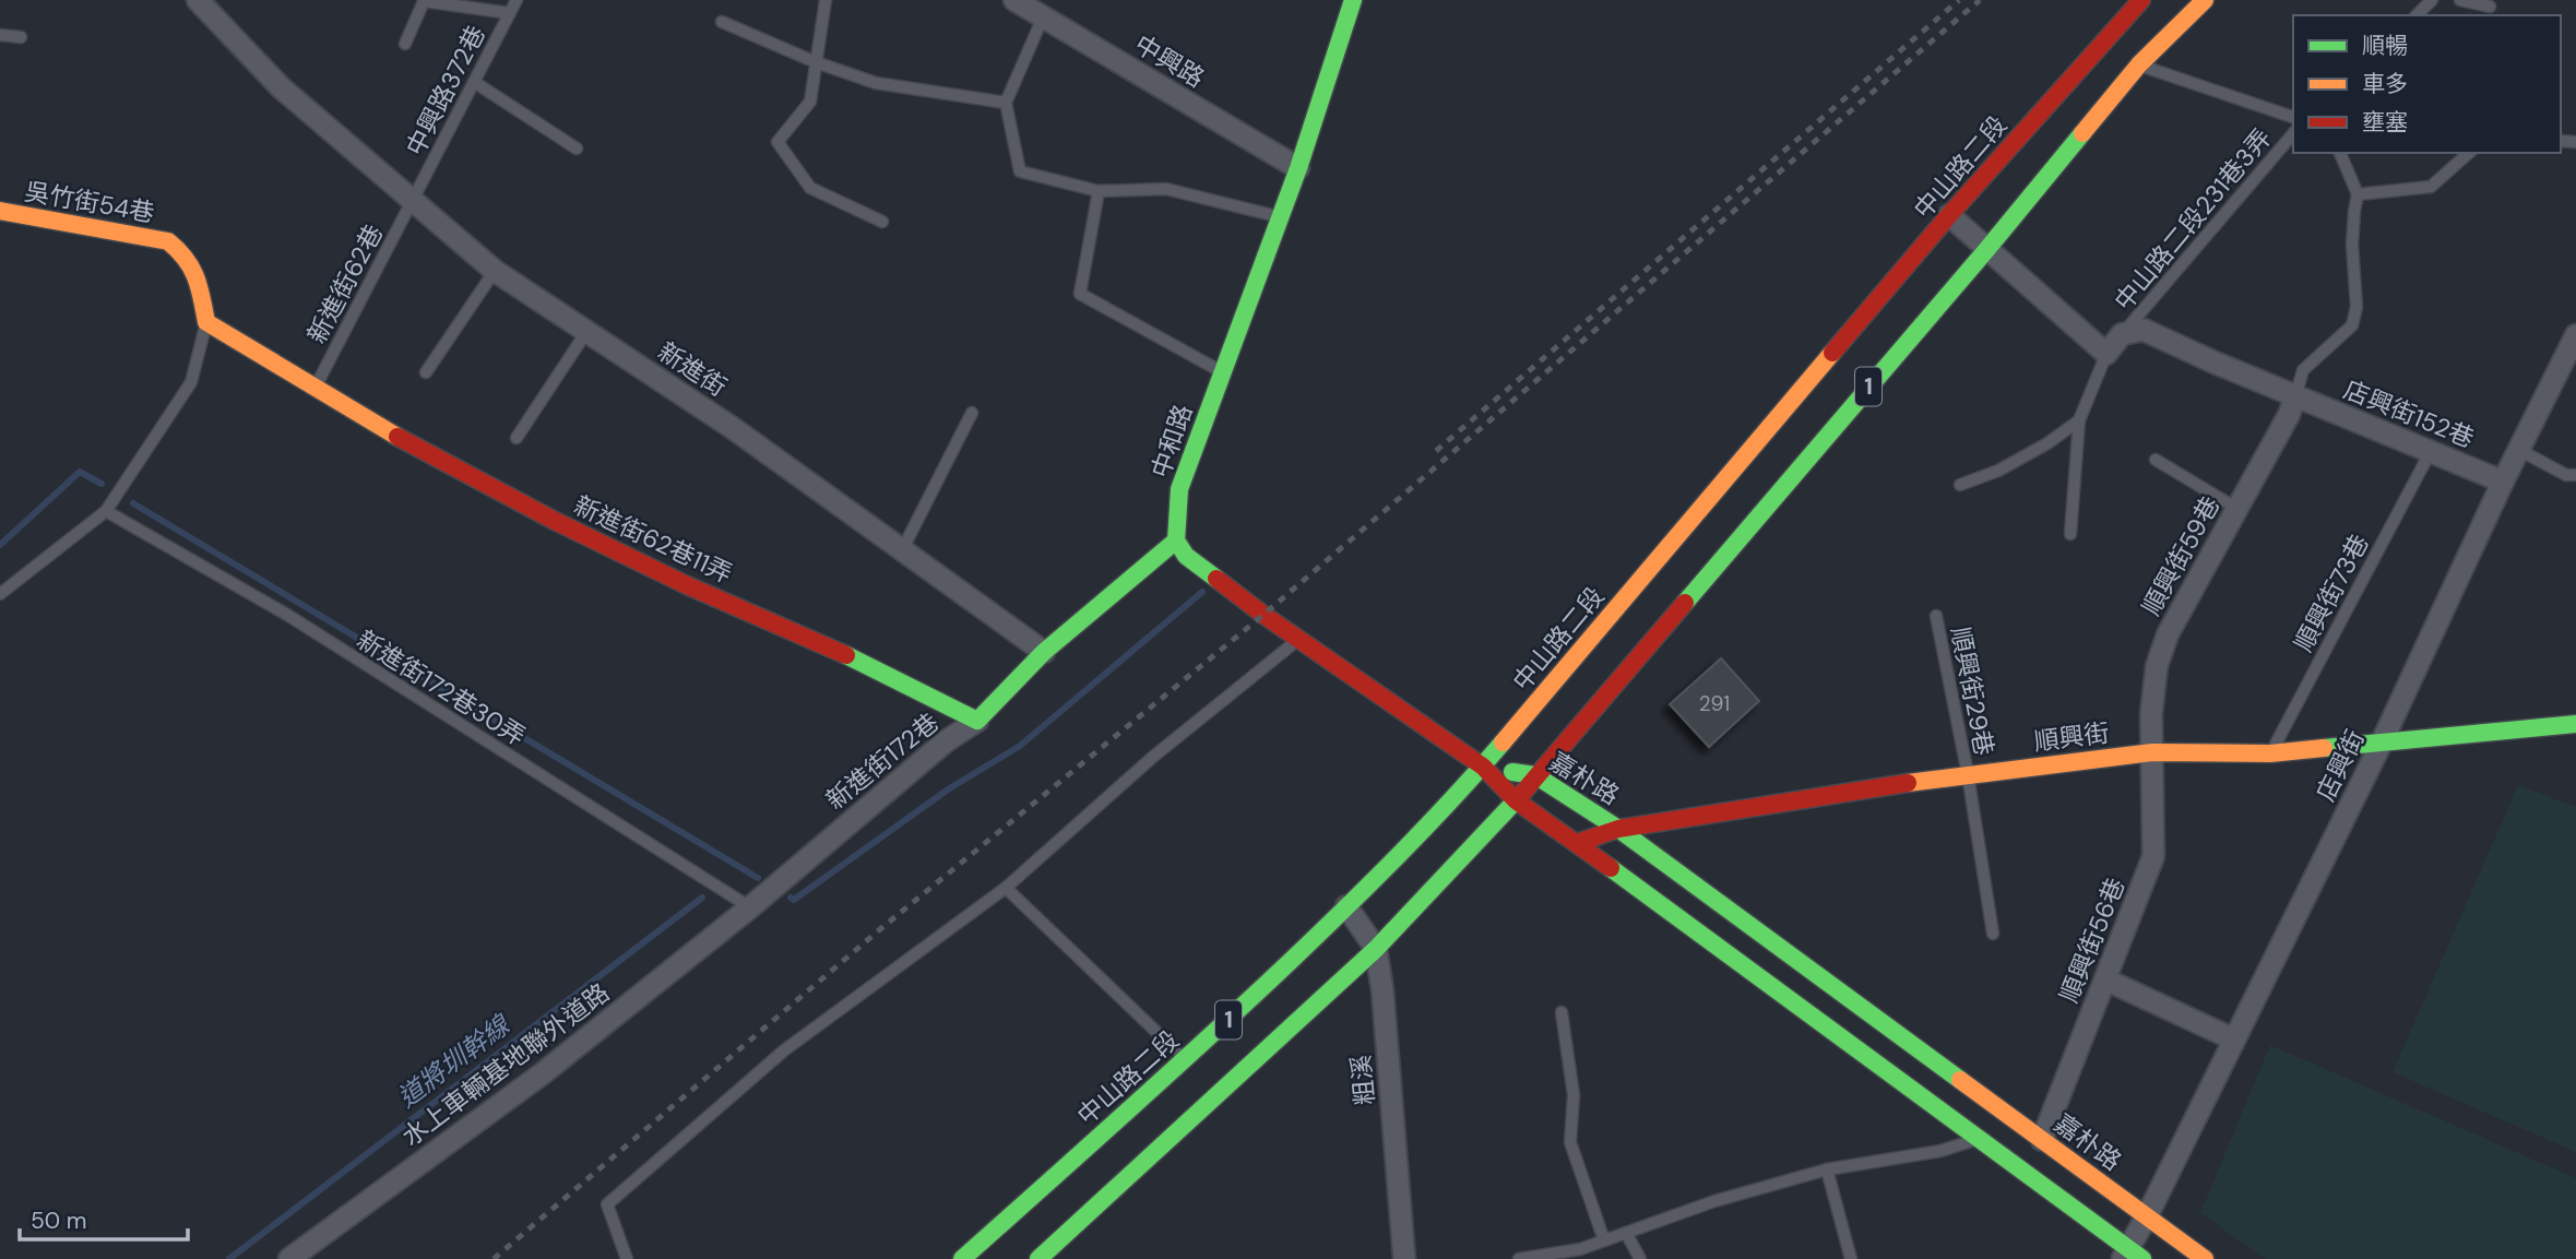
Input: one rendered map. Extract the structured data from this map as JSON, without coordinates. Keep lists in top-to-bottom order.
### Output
{
  "streets": {
    "main road": [
      "中山路二段",
      "吳竹街54巷",
      "1",
      "中和路",
      "新進街62巷11弄",
      "順興街",
      "新進街172巷",
      "嘉朴路"
    ],
    "street": [
      "中興路",
      "新進街",
      "店興街152巷",
      "順興街59巷",
      "店興街",
      "順興街56巷",
      "水上車輛基地聯外道路",
      "粗溪"
    ],
    "lane": [
      "中興路372巷",
      "中山路二段231巷3弄",
      "新進街62巷",
      "順興街73巷",
      "新進街172巷30弄",
      "順興街29巷"
    ]
  },
  "crossings": [
    ["中興路", "中和路"],
    ["中興路372巷", "新進街62巷"],
    ["中興路372巷", "新進街"],
    ["中山路二段", "嘉朴路"],
    ["中山路二段", "粗溪"],
    ["吳竹街54巷", "新進街62巷11弄"],
    ["中山路二段231巷3弄", "店興街152巷"],
    ["新進街62巷", "新進街"],
    ["新進街62巷", "新進街62巷11弄"],
    ["新進街", "新進街172巷"],
    ["1", "嘉朴路"],
    ["1", "粗溪"],
    ["店興街152巷", "順興街59巷"],
    ["店興街152巷", "順興街73巷"],
    ["店興街152巷", "店興街"],
    ["新進街62巷11弄", "新進街172巷"],
    ["順興街59巷", "順興街"],
    ["順興街59巷", "順興街56巷"],
    ["順興街73巷", "順興街"],
    ["新進街172巷30弄", "新進街172巷"],
    ["新進街172巷30弄", "水上車輛基地聯外道路"],
    ["順興街29巷", "順興街"],
    ["順興街", "店興街"],
    ["順興街", "嘉朴路"],
    ["順興街", "順興街56巷"],
    ["新進街172巷", "水上車輛基地聯外道路"],
    ["店興街", "嘉朴路"],
    ["嘉朴路", "順興街56巷"]
  ],
  "water": ["道將圳幹線"],
  "house_numbers": ["291"],
  "legend": ["順暢", "車多", "壅塞"],
  "scale_bar": "50 m"
}
